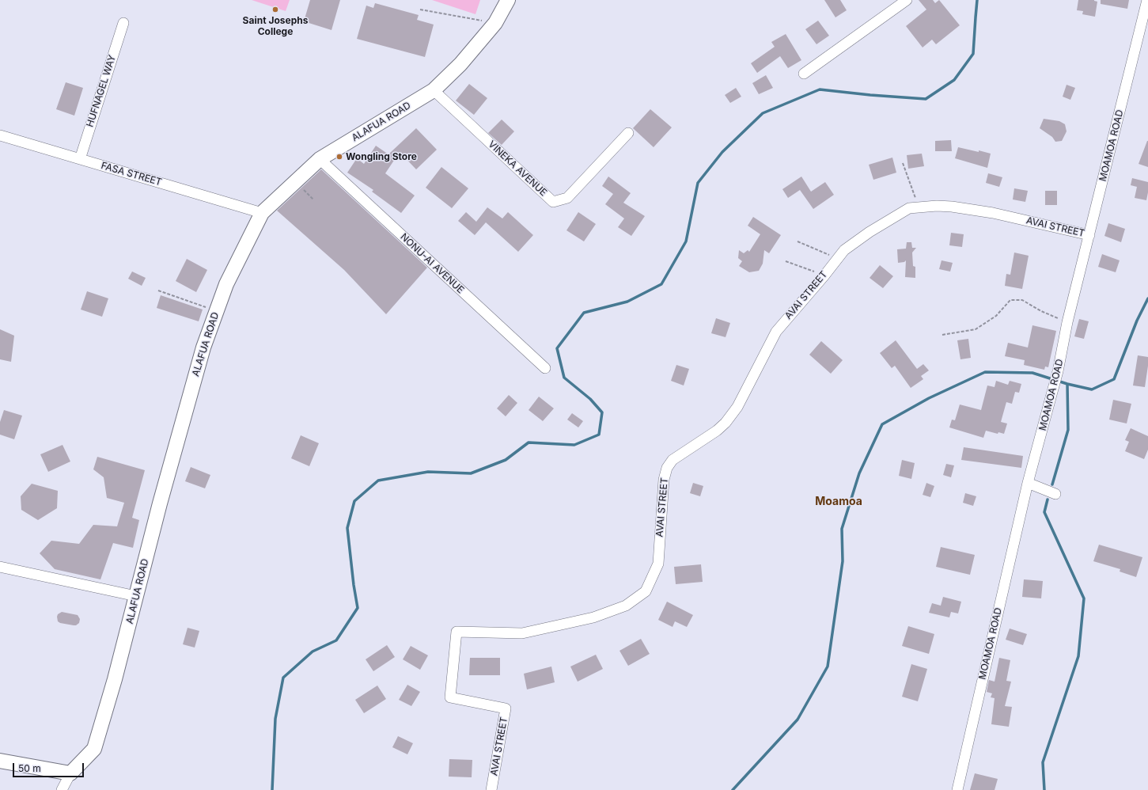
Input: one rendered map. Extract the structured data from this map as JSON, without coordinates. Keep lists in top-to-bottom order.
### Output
{
  "streets": {
    "street": [
      "HUFNAGEL WAY",
      "ALAFUA ROAD",
      "MOAMOA ROAD",
      "VINEKA AVENUE",
      "FASA STREET",
      "AVAI STREET",
      "NONU-AI AVENUE"
    ]
  },
  "crossings": [
    ["HUFNAGEL WAY", "FASA STREET"],
    ["ALAFUA ROAD", "VINEKA AVENUE"],
    ["ALAFUA ROAD", "FASA STREET"],
    ["ALAFUA ROAD", "NONU-AI AVENUE"],
    ["MOAMOA ROAD", "AVAI STREET"]
  ],
  "districts": ["Moamoa"],
  "places": ["Saint Josephs College", "Wongling Store"],
  "scale_bar": "50 m"
}
